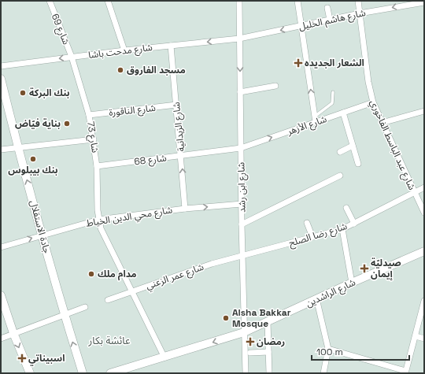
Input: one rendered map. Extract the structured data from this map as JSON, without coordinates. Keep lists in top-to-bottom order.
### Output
{
  "streets": {
    "main road": ["جادة الاستقلال", "شارع الراشدين"],
    "street": [
      "شارع هاشم الخليل",
      "شارع 69",
      "شارع مدحت باشا",
      "شارع الناقورة",
      "شارع الأزهر",
      "شارع الزيدانية",
      "شارع 73",
      "شارع عبد الباسط الفاخوري",
      "شارع 68",
      "شارع ابن رشد",
      "شارع محي الدين الخياط",
      "شارع رضا الصلح",
      "شارع عمر الزعني"
    ]
  },
  "crossings": [
    ["شارع هاشم الخليل", "شارع مدحت باشا"],
    ["شارع هاشم الخليل", "شارع عبد الباسط الفاخوري"],
    ["شارع هاشم الخليل", "شارع ابن رشد"],
    ["شارع 69", "شارع مدحت باشا"],
    ["شارع 69", "شارع 73"],
    ["شارع مدحت باشا", "شارع الزيدانية"],
    ["شارع مدحت باشا", "شارع 73"],
    ["شارع مدحت باشا", "شارع ابن رشد"],
    ["شارع الناقورة", "شارع الزيدانية"],
    ["شارع الناقورة", "شارع 73"],
    ["شارع الأزهر", "شارع عبد الباسط الفاخوري"],
    ["شارع الأزهر", "شارع 68"],
    ["شارع الأزهر", "شارع ابن رشد"],
    ["شارع الزيدانية", "شارع 68"],
    ["شارع الزيدانية", "شارع محي الدين الخياط"],
    ["شارع 73", "شارع 68"],
    ["شارع 73", "شارع محي الدين الخياط"],
    ["شارع 73", "شارع عمر الزعني"],
    ["شارع 73", "شارع الراشدين"],
    ["شارع عبد الباسط الفاخوري", "شارع رضا الصلح"],
    ["شارع 68", "شارع ابن رشد"],
    ["شارع ابن رشد", "شارع محي الدين الخياط"],
    ["شارع ابن رشد", "شارع رضا الصلح"],
    ["شارع ابن رشد", "شارع عمر الزعني"],
    ["شارع ابن رشد", "شارع الراشدين"],
    ["شارع محي الدين الخياط", "جادة الاستقلال"],
    ["شارع رضا الصلح", "شارع عمر الزعني"]
  ],
  "one_way": [
    "شارع هاشم الخليل",
    "شارع مدحت باشا",
    "شارع الأزهر",
    "شارع محي الدين الخياط",
    "جادة الاستقلال"
  ],
  "districts": ["عائشة بكار"],
  "places": {
    "health": [
      "الشعار الجديده",
      "صيدليّة إيمان",
      "رمضان",
      "اسبيناتي"
    ],
    "other": [
      "مسجد الفاروق",
      "بنك البركة",
      "بناية فيّاض",
      "بنك بيبلوس",
      "مدام ملك",
      "Aisha Bakkar Mosque"
    ]
  },
  "scale_bar": "100 m"
}
